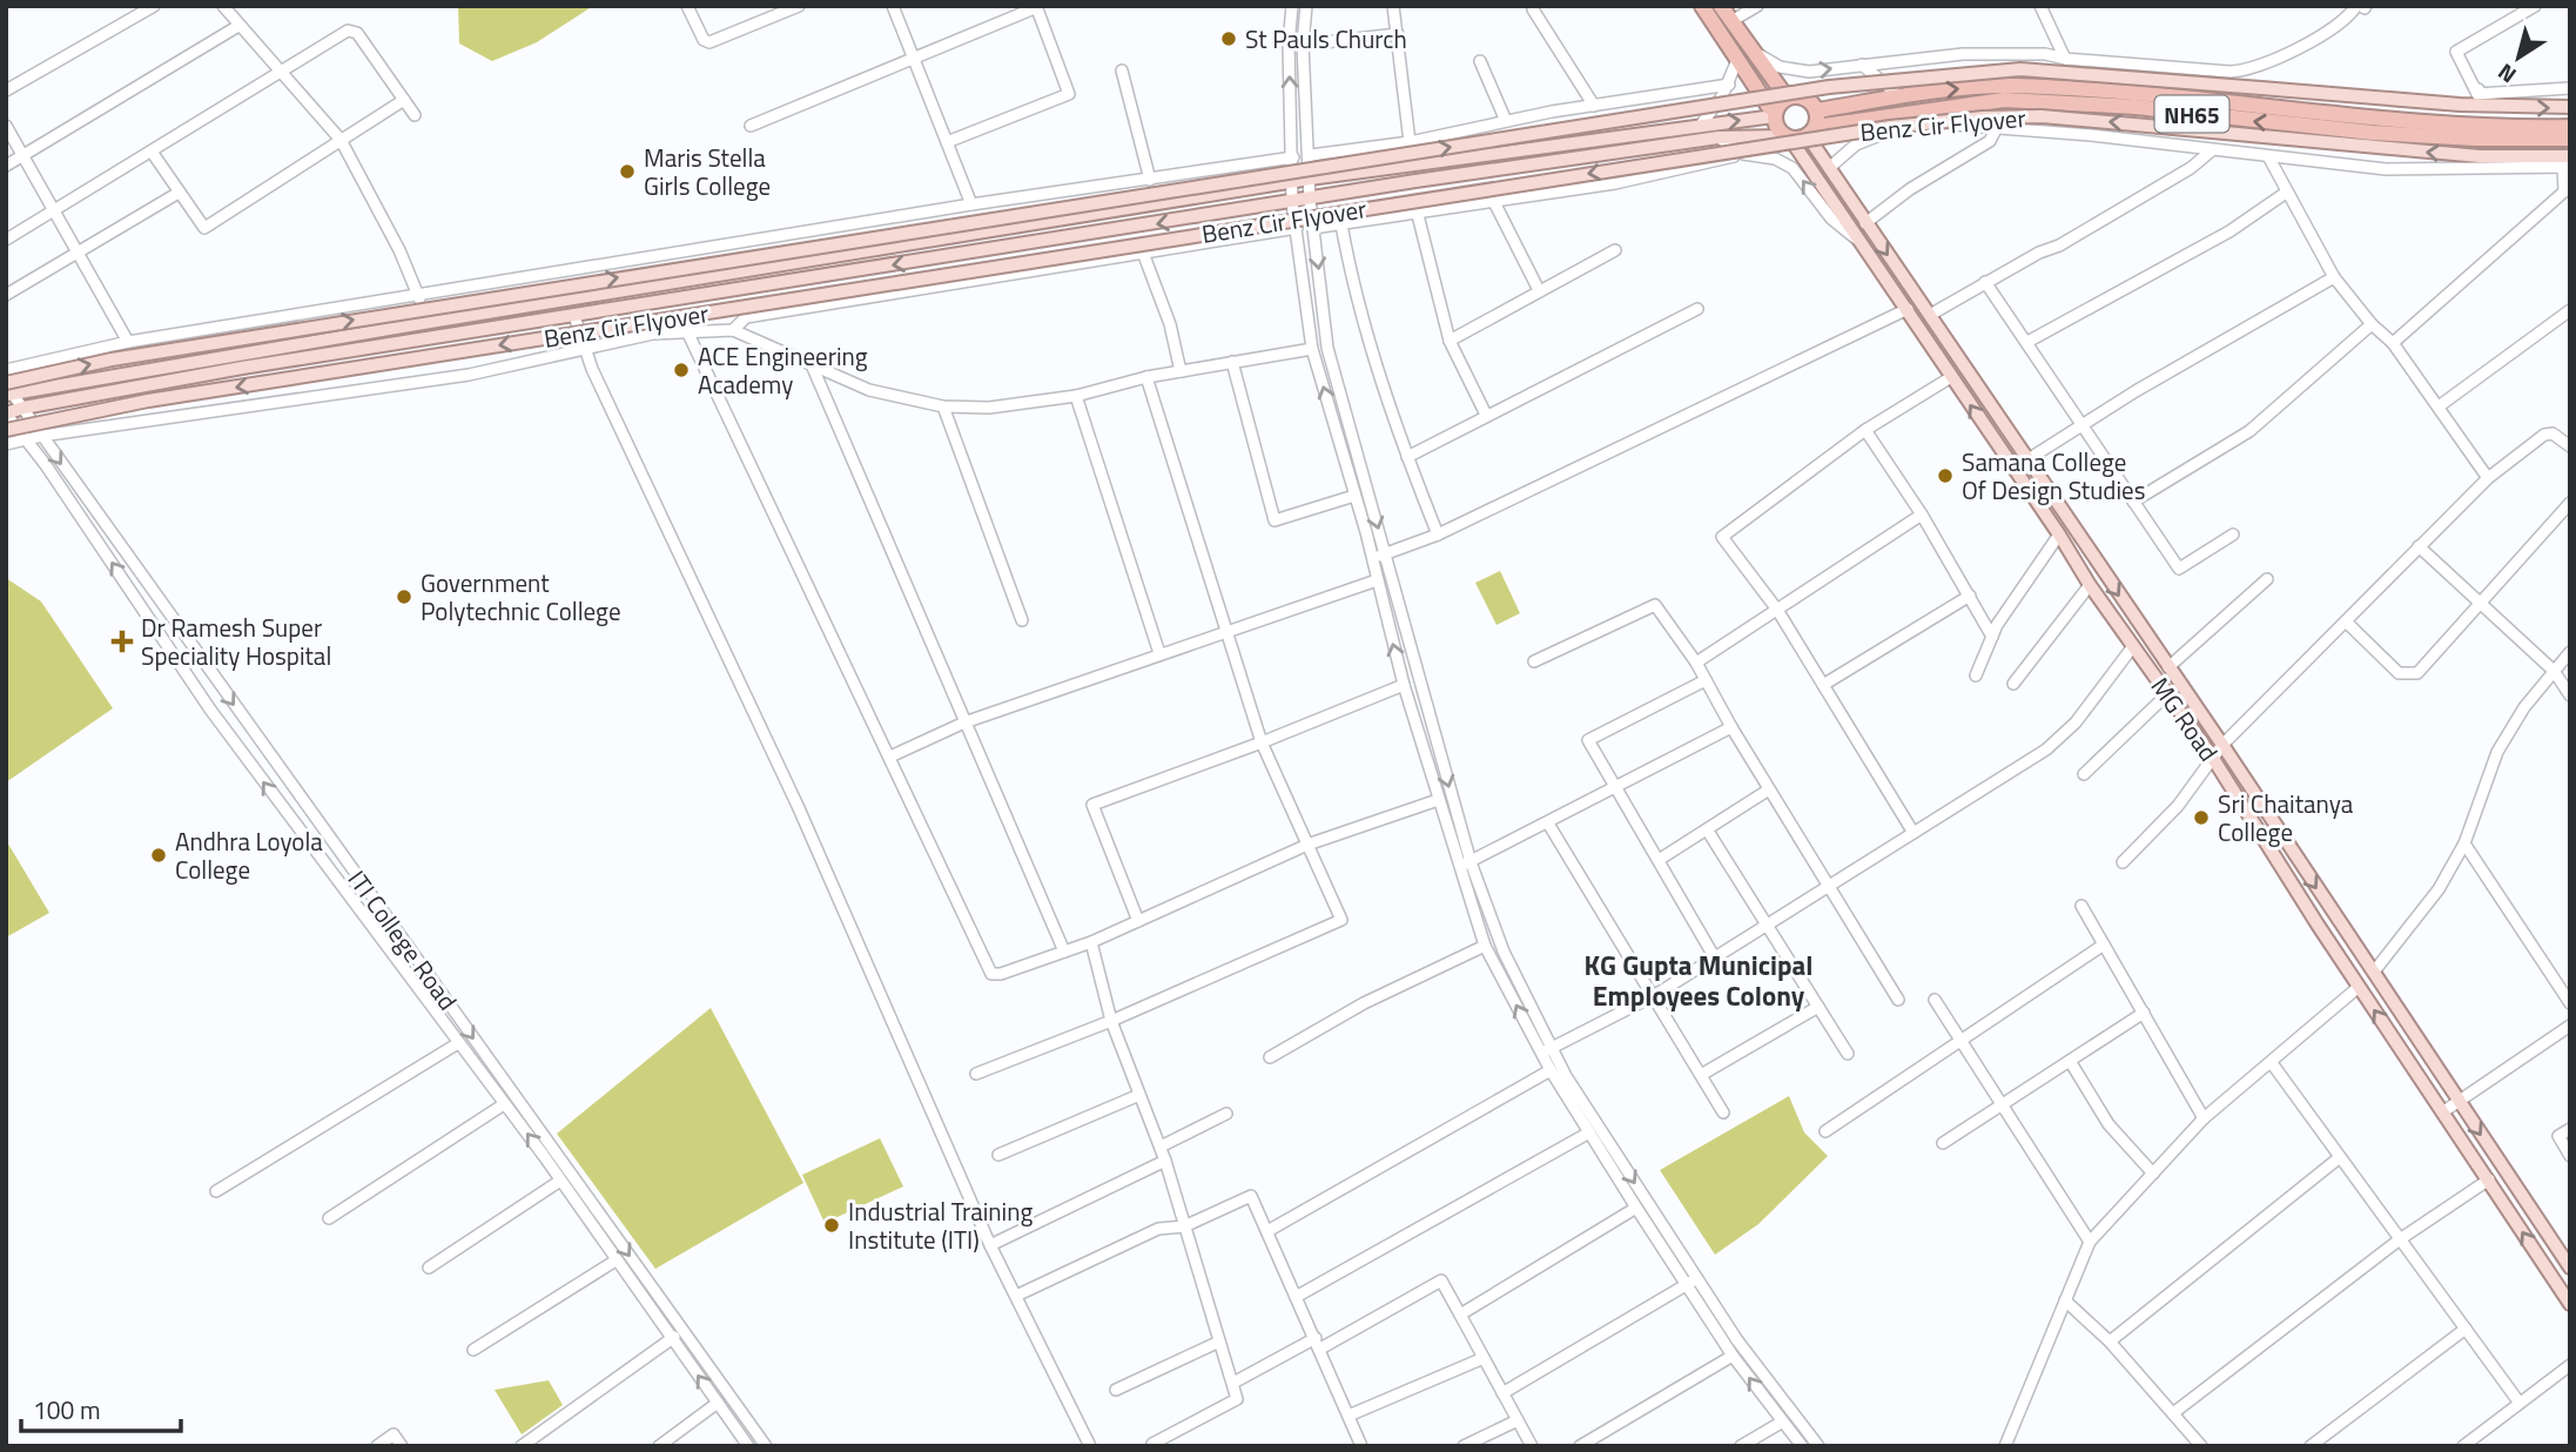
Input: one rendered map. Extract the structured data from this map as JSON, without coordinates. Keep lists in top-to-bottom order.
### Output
{
  "streets": {
    "highway": ["NH65"],
    "main road": ["Benz Cir Flyover", "MG Road"],
    "street": ["ITI College Road"]
  },
  "crossings": [
    ["NH65", "MG Road"],
    ["Benz Cir Flyover", "ITI College Road"]
  ],
  "districts": ["KG Gupta Municipal Employees Colony"],
  "places": {
    "other": [
      "St Pauls Church",
      "Maris Stella Girls College",
      "ACE Engineering Academy",
      "Samana College Of Design Studies",
      "Government Polytechnic College",
      "Sri Chaitanya College",
      "Andhra Loyola College",
      "Industrial Training Institute (ITI)"
    ],
    "health": ["Dr Ramesh Super Speciality Hospital"]
  },
  "scale_bar": "100 m",
  "north": "bottom left"
}
